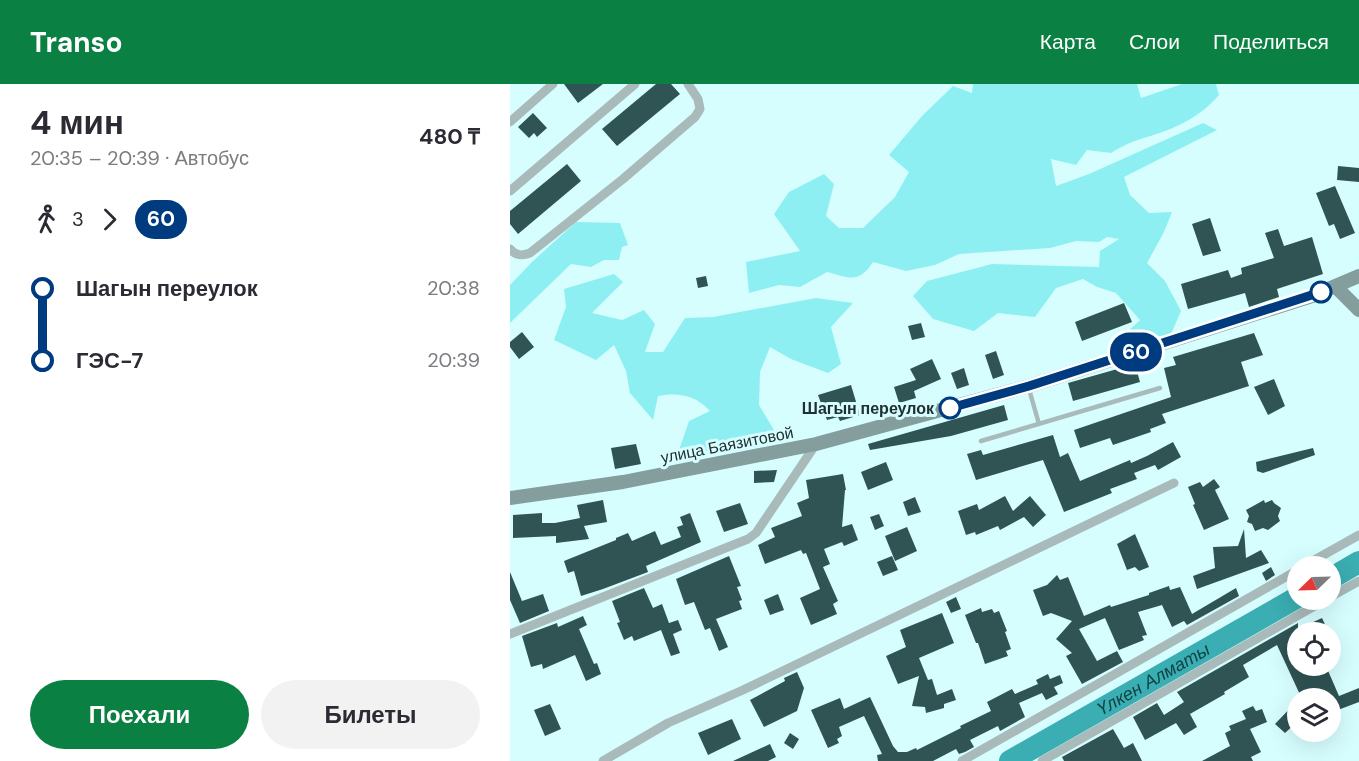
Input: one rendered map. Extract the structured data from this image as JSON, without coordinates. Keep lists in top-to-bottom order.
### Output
{
  "streets": {
    "street": ["улица Баязитовой"]
  },
  "water": ["Үлкен Алматы"],
  "places": ["Шагын переулок"],
  "lines": ["bus line 60"],
  "north": "bottom left",
  "page": {
    "header": "Transo",
    "nav": ["Карта", "Слои", "Поделиться"],
    "heading": ["4 мин", "20:35 – 20:39 · Автобус", "480 ₸"],
    "on_map": "60",
    "legs": ["3", "60"],
    "list": [
      {
        "name": "Шагын переулок",
        "value": "20:38"
      },
      {
        "name": "ГЭС-7",
        "value": "20:39"
      }
    ],
    "buttons": ["Поехали", "Билеты"]
  }
}
